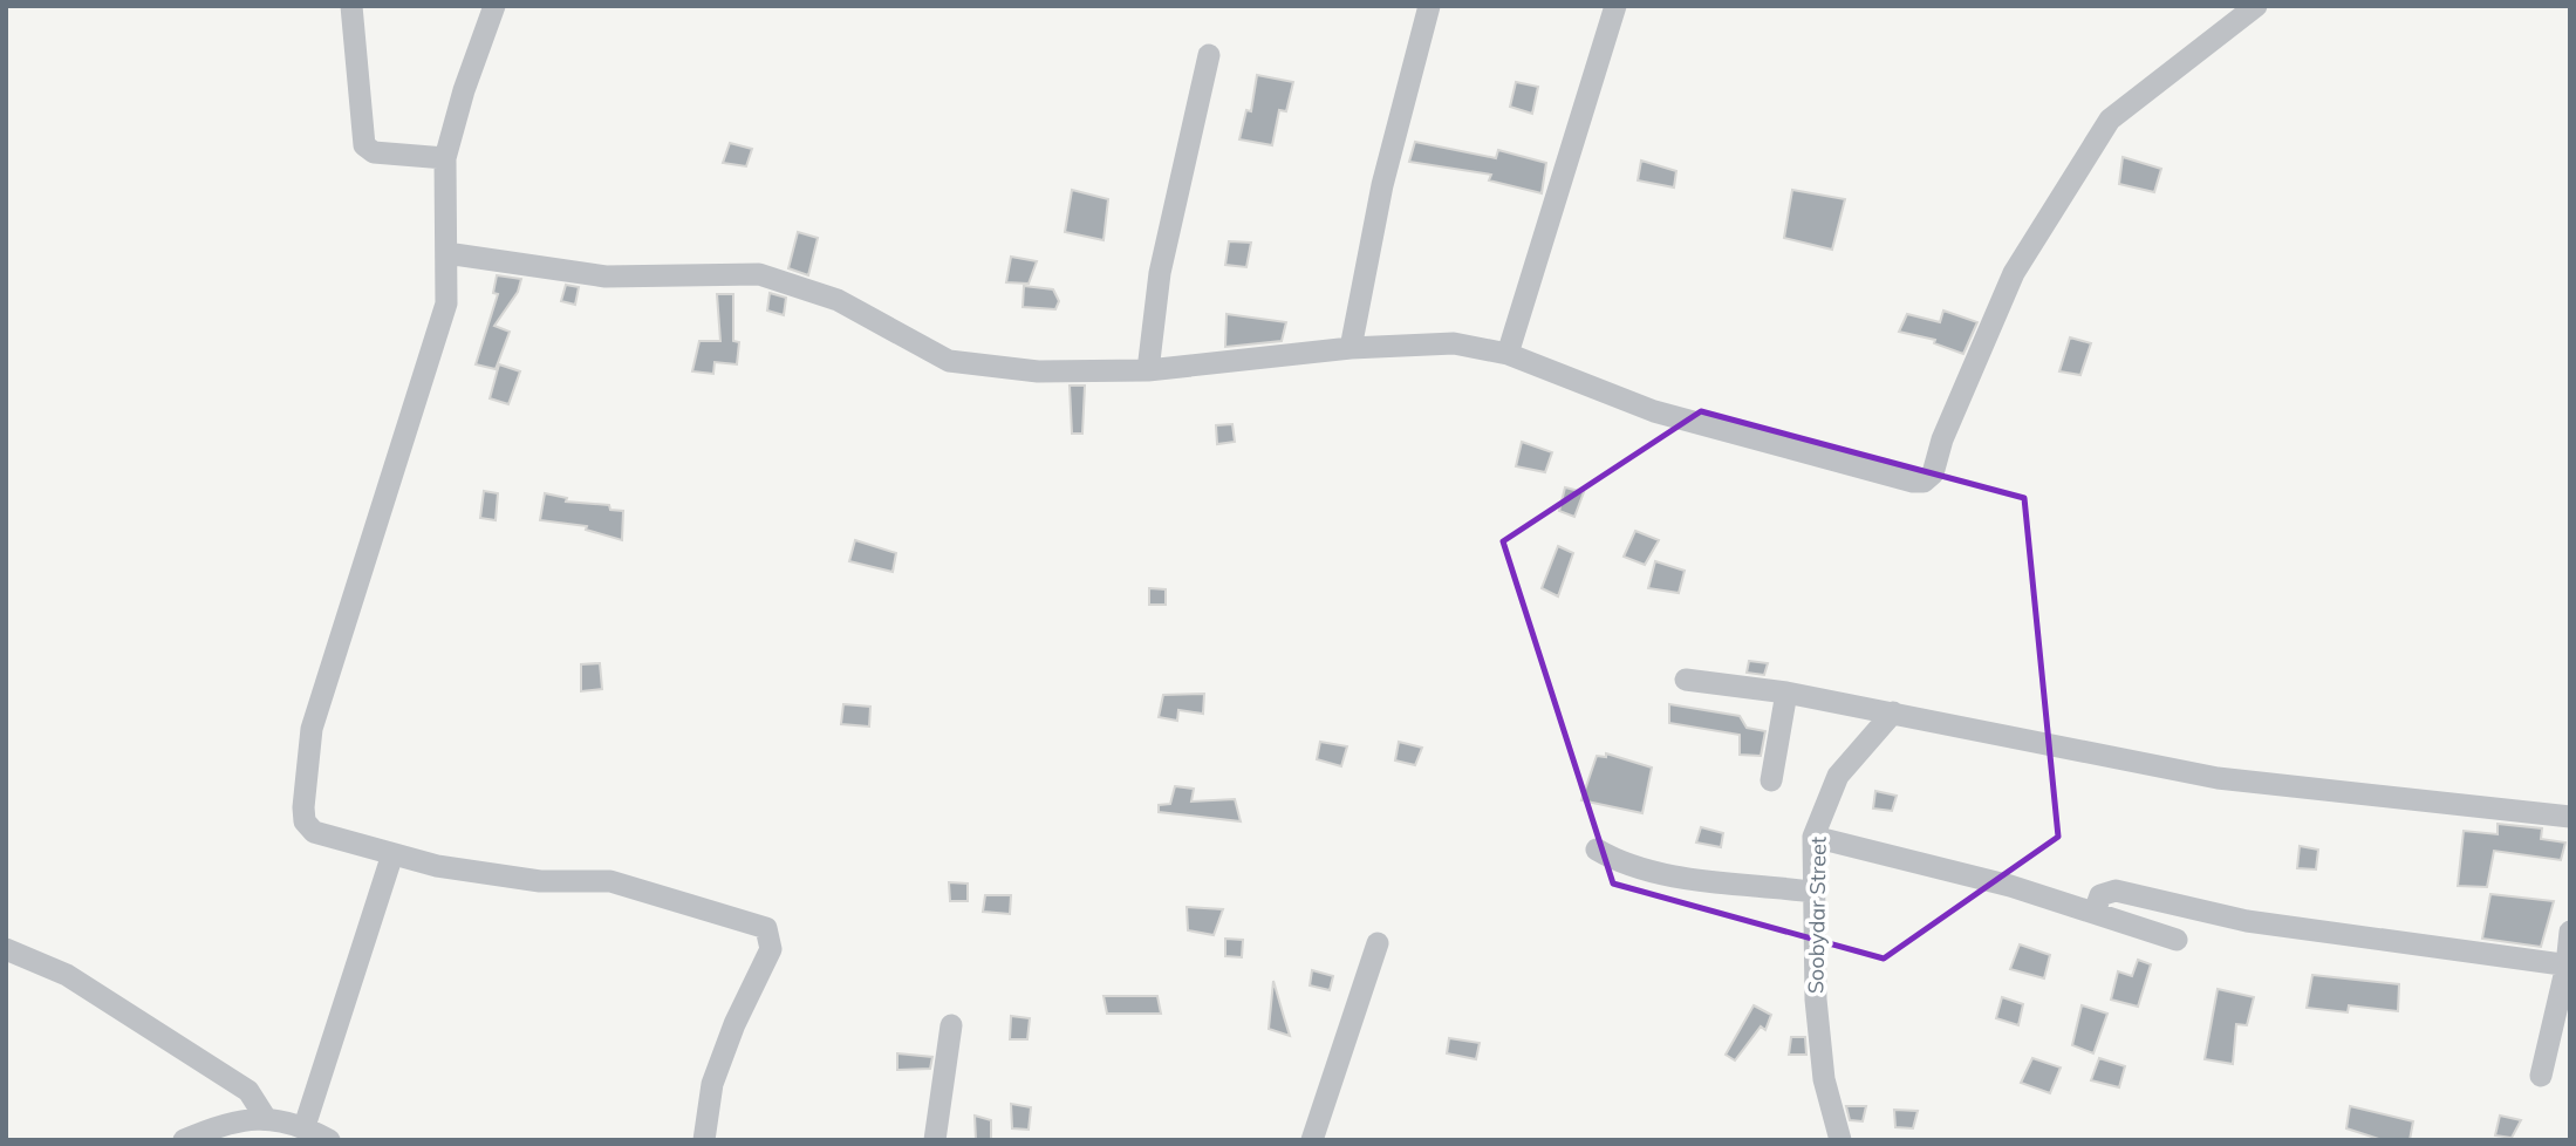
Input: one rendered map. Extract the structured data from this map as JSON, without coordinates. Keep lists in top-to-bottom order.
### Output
{
  "streets": {
    "street": ["Soobydar Street"]
  }
}
